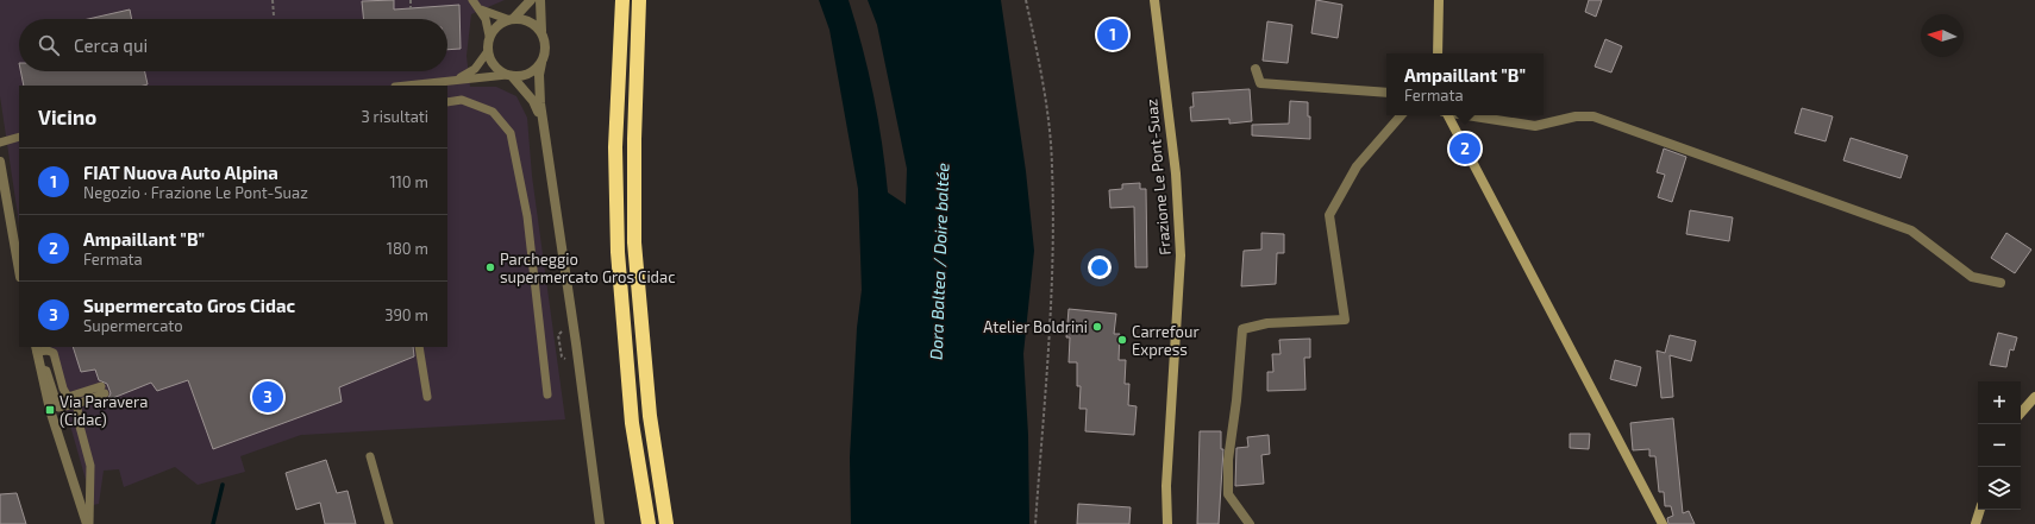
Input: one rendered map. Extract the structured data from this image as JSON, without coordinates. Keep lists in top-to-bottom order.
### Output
{
  "streets": {
    "main road": ["Frazione Le Pont-Suaz"]
  },
  "water": ["Dora Baltea / Doire baltée"],
  "places": {
    "other": ["Parcheggio supermercato Gros Cidac", "Atelier Boldrini", "Carrefour Express"],
    "transit": ["Via Paravera (Cidac)"]
  },
  "north": "left",
  "page": {
    "pins": ["1", "2", "3"],
    "search": "Cerca qui",
    "popup": ["Ampaillant \"B\"", "Fermata"],
    "heading": ["Vicino", "3 risultati"],
    "list": [
      {
        "mark": "1",
        "name": "FIAT Nuova Auto Alpina",
        "note": "Negozio · Frazione Le Pont-Suaz",
        "value": "110 m"
      },
      {
        "mark": "2",
        "name": "Ampaillant \"B\"",
        "note": "Fermata",
        "value": "180 m"
      },
      {
        "mark": "3",
        "name": "Supermercato Gros Cidac",
        "note": "Supermercato",
        "value": "390 m"
      }
    ],
    "map_buttons": ["+", "−"]
  }
}
